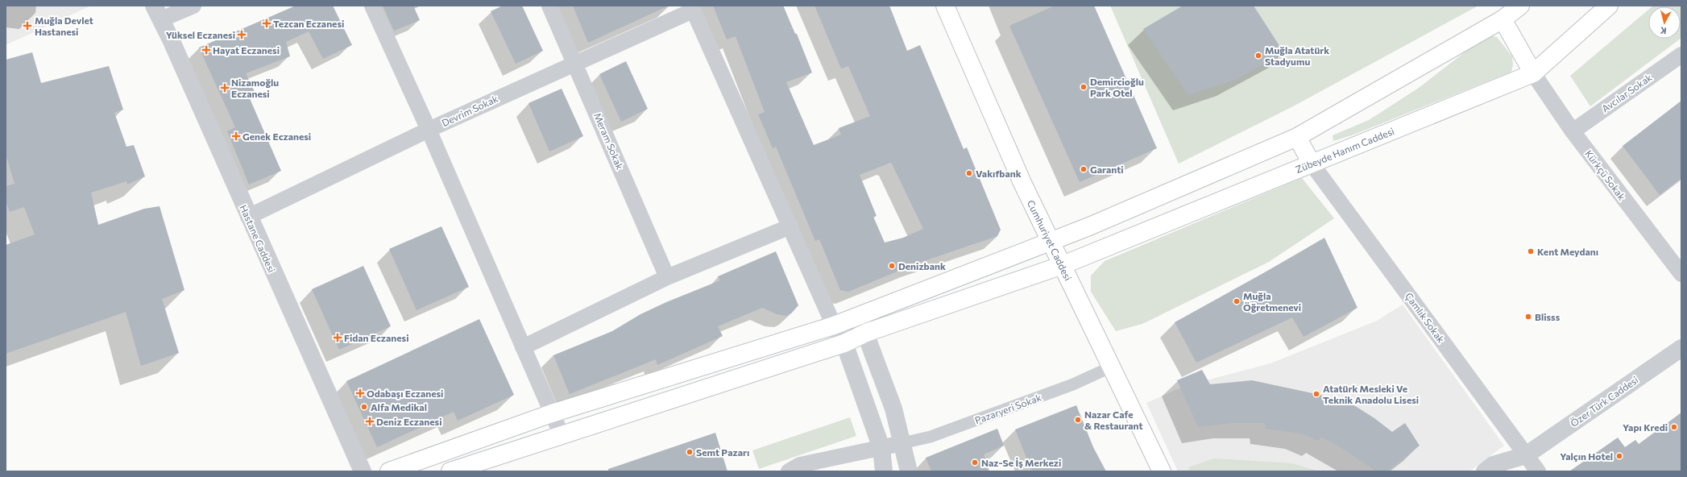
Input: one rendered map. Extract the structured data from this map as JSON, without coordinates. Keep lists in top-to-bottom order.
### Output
{
  "streets": {
    "main road": ["Zübeyde Hanım Caddesi", "Cumhuriyet Caddesi"],
    "street": [
      "Avcılar Sokak",
      "Devrim Sokak",
      "Meram Sokak",
      "Kürkçü Sokak",
      "Hastane Caddesi",
      "Çamlık Sokak",
      "Özer Türk Caddesi",
      "Pazaryeri Sokak"
    ]
  },
  "crossings": [
    ["Avcılar Sokak", "Kürkçü Sokak"],
    ["Devrim Sokak", "Meram Sokak"],
    ["Devrim Sokak", "Hastane Caddesi"],
    ["Zübeyde Hanım Caddesi", "Kürkçü Sokak"],
    ["Zübeyde Hanım Caddesi", "Cumhuriyet Caddesi"],
    ["Zübeyde Hanım Caddesi", "Çamlık Sokak"],
    ["Cumhuriyet Caddesi", "Pazaryeri Sokak"],
    ["Çamlık Sokak", "Özer Türk Caddesi"]
  ],
  "places": {
    "health": [
      "Tezcan Eczanesi",
      "Muğla Devlet Hastanesi",
      "Yüksel Eczanesi",
      "Hayat Eczanesi",
      "Nizamoğlu Eczanesi",
      "Genek Eczanesi",
      "Fidan Eczanesi",
      "Odabaşı Eczanesi",
      "Deniz Eczanesi"
    ],
    "other": [
      "Muğla Atatürk Stadyumu",
      "Demircioğlu Park Otel",
      "Garanti",
      "Vakıfbank",
      "Kent Meydanı",
      "Denizbank",
      "Muğla Öğretmenevi",
      "Blisss",
      "Atatürk Mesleki Ve Teknik Anadolu Lisesi",
      "Alfa Medikal",
      "Nazar Cafe & Restaurant",
      "Yapı Kredi",
      "Semt Pazarı",
      "Yalçın Hotel",
      "Naz-Se İş Merkezi"
    ]
  },
  "north": "bottom"
}
